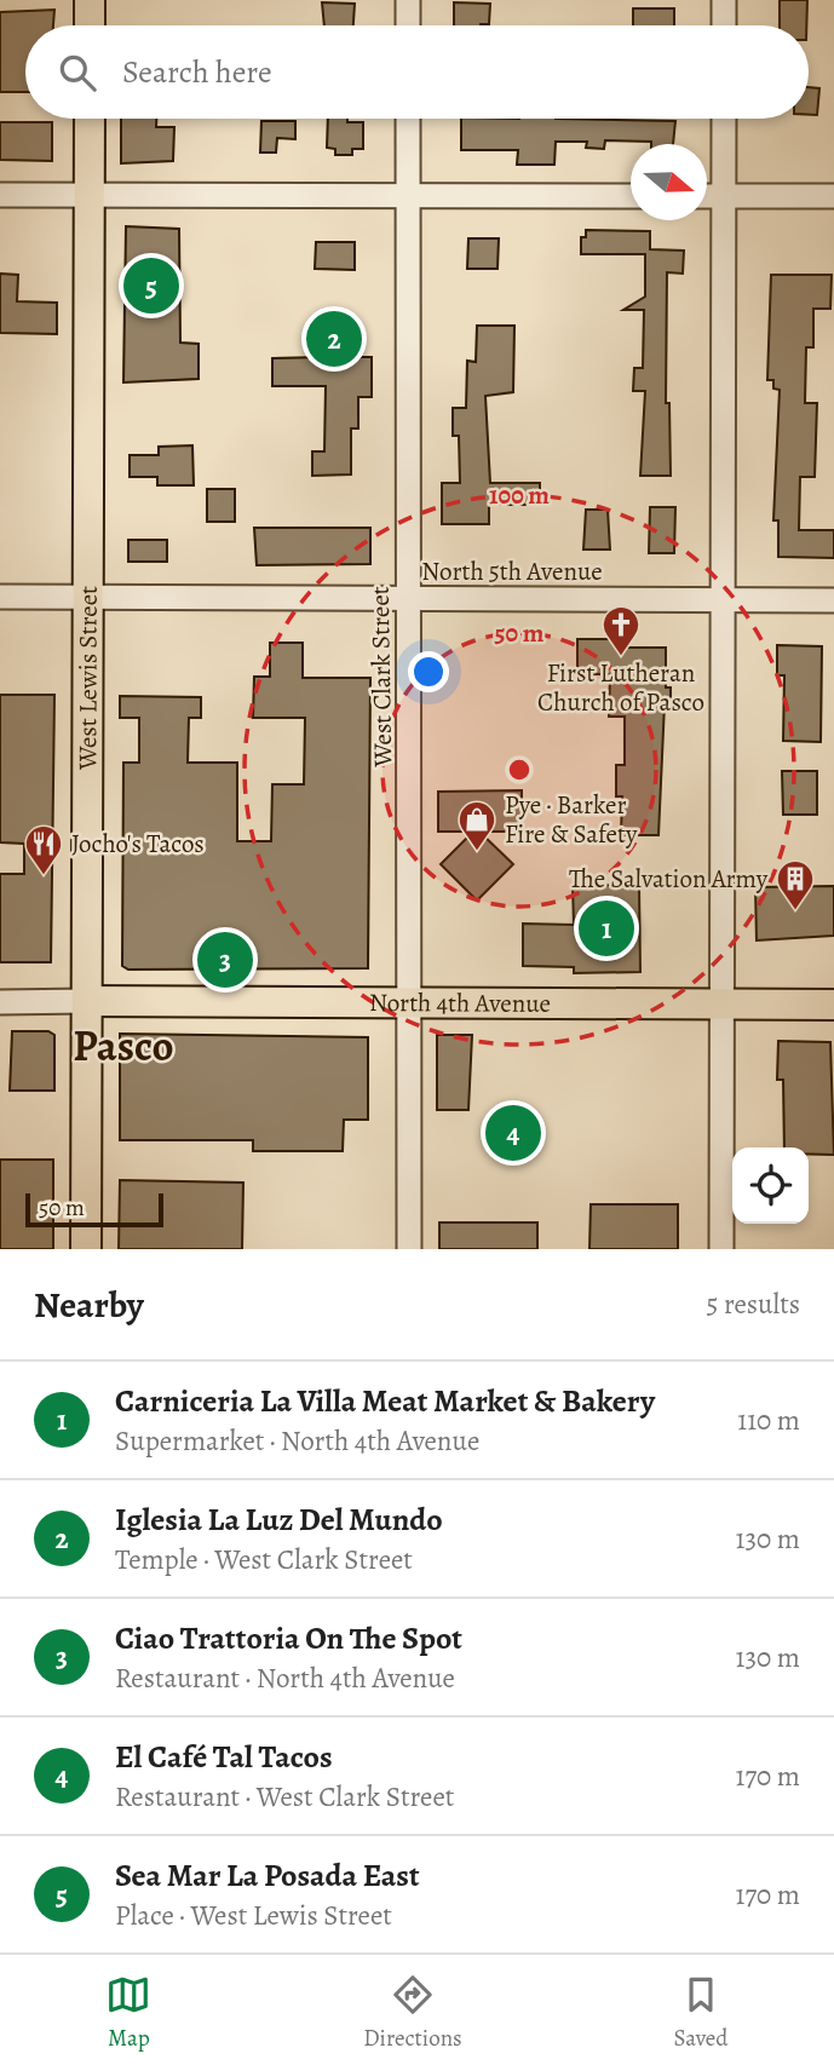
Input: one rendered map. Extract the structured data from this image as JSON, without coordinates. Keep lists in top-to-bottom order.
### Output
{
  "streets": {
    "main road": ["West Lewis Street", "North 4th Avenue"],
    "street": ["North 5th Avenue", "West Clark Street"]
  },
  "crossings": [
    ["North 5th Avenue", "West Lewis Street"],
    ["North 5th Avenue", "West Clark Street"],
    ["West Lewis Street", "North 4th Avenue"],
    ["West Clark Street", "North 4th Avenue"]
  ],
  "districts": ["Pasco"],
  "places": {
    "church": ["First Lutheran Church of Pasco"],
    "shop": ["Pye · Barker Fire & Safety"],
    "restaurant": ["Jocho's Tacos"],
    "building": ["The Salvation Army"]
  },
  "scale_bar": "50 m",
  "north": "right",
  "page": {
    "search": "Search here",
    "pins": [
      "5",
      "2",
      "1",
      "3",
      "4"
    ],
    "scale": "50 m",
    "heading": ["Nearby", "5 results"],
    "list": [
      {
        "mark": "1",
        "name": "Carniceria La Villa Meat Market & Bakery",
        "note": "Supermarket · North 4th Avenue",
        "value": "110 m"
      },
      {
        "mark": "2",
        "name": "Iglesia La Luz Del Mundo",
        "note": "Temple · West Clark Street",
        "value": "130 m"
      },
      {
        "mark": "3",
        "name": "Ciao Trattoria On The Spot",
        "note": "Restaurant · North 4th Avenue",
        "value": "130 m"
      },
      {
        "mark": "4",
        "name": "El Café Tal Tacos",
        "note": "Restaurant · West Clark Street",
        "value": "170 m"
      },
      {
        "mark": "5",
        "name": "Sea Mar La Posada East",
        "note": "Place · West Lewis Street",
        "value": "170 m"
      }
    ],
    "nav": ["Map", "Directions", "Saved"]
  },
  "rings": ["100 m", "50 m"]
}
